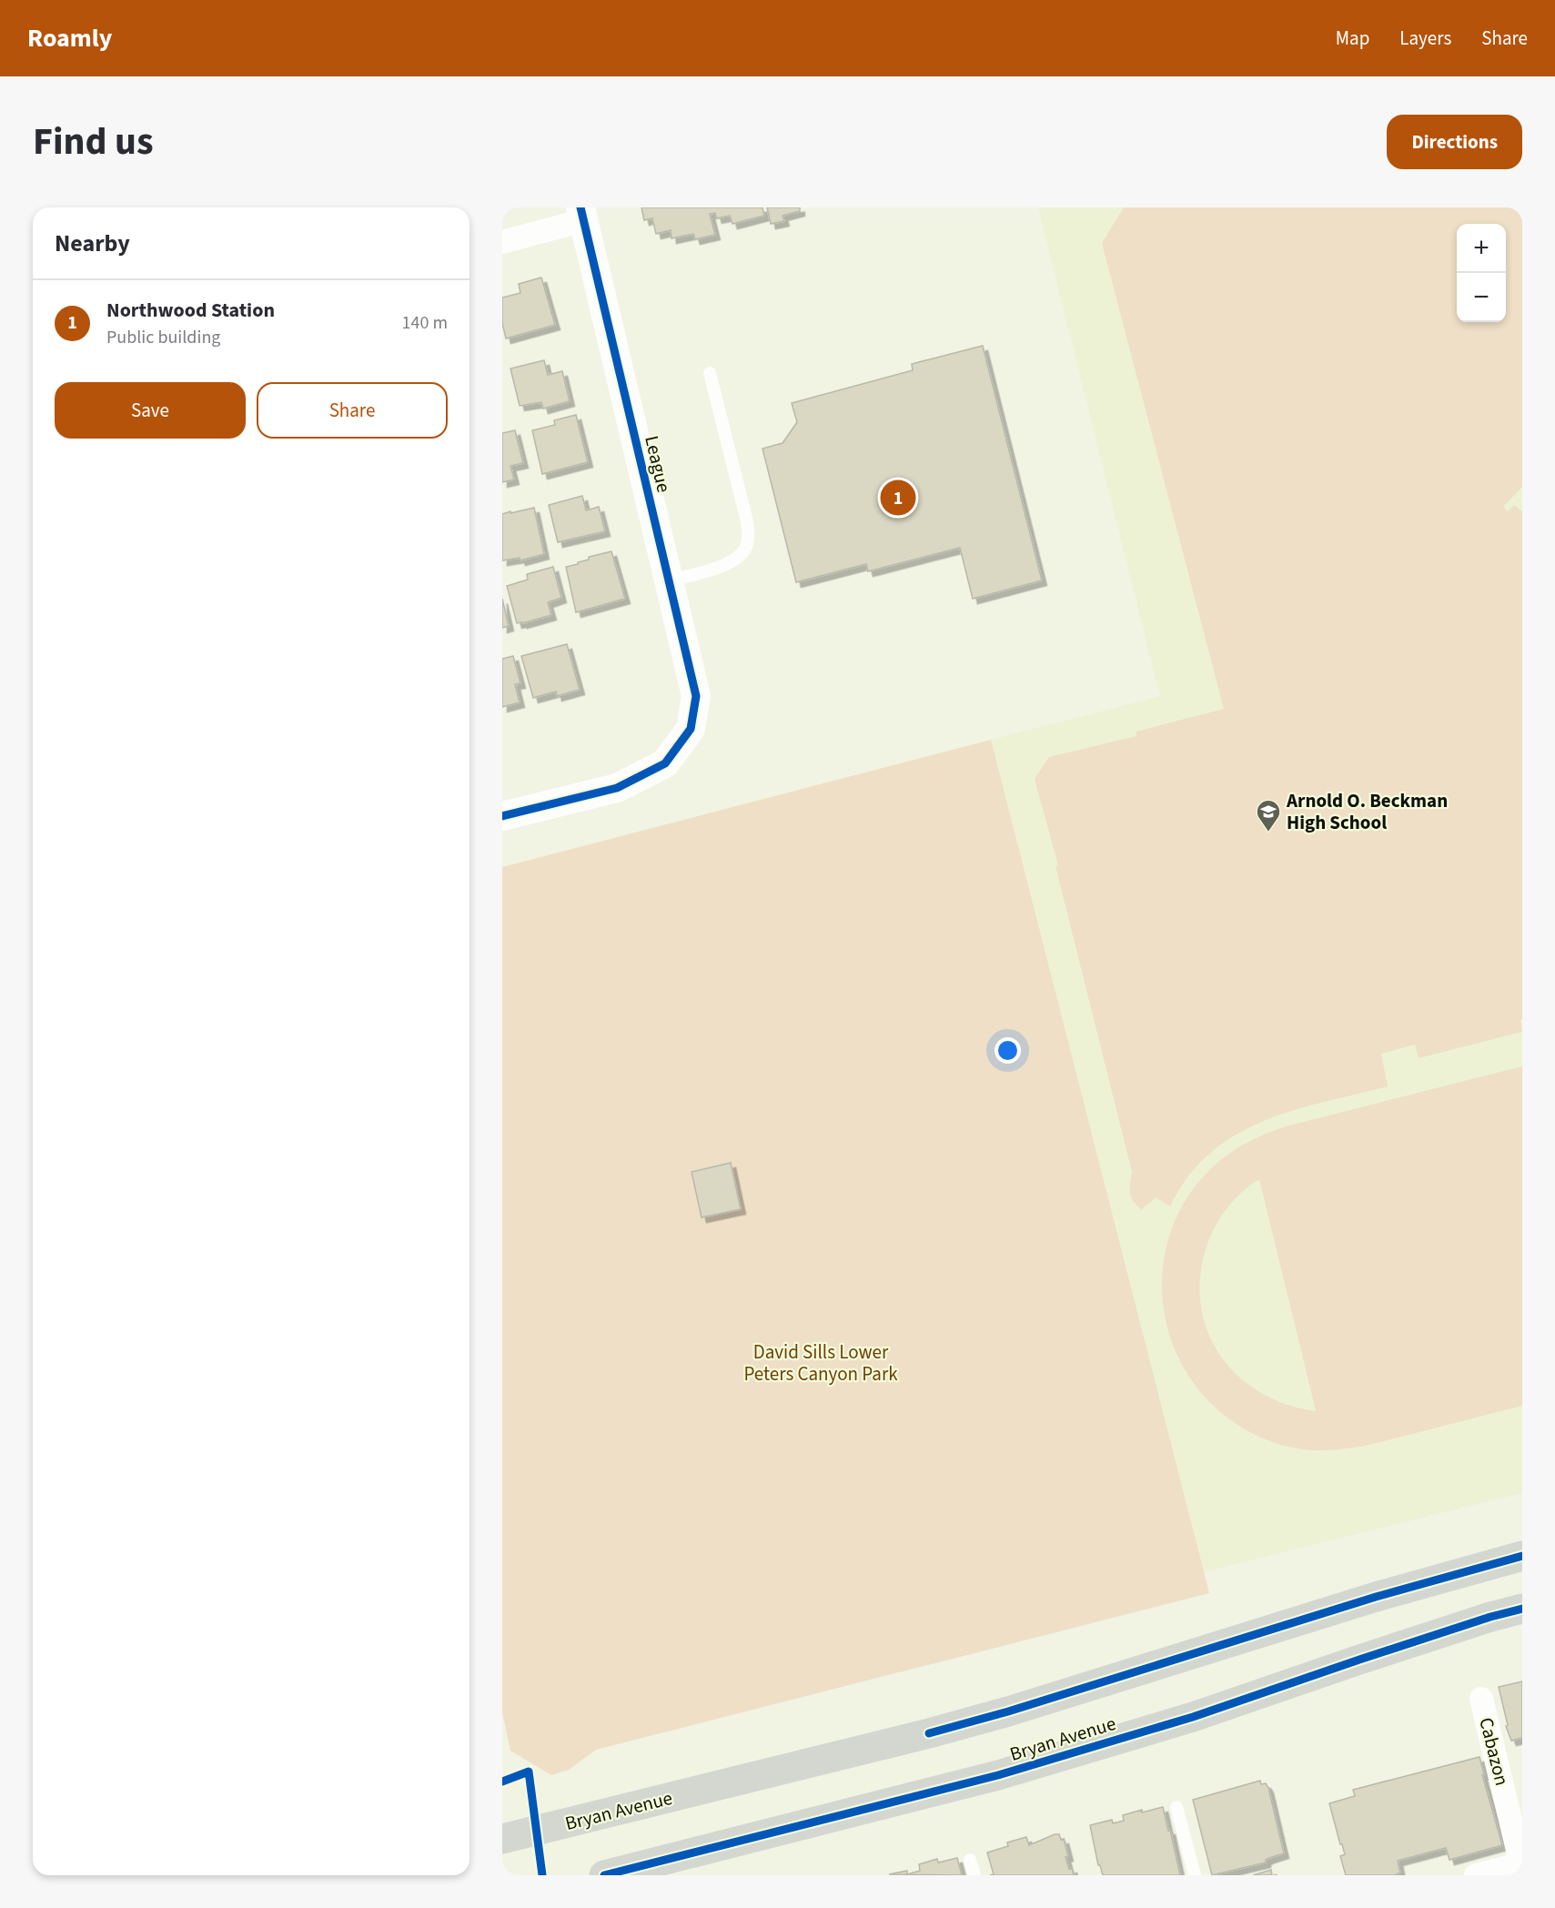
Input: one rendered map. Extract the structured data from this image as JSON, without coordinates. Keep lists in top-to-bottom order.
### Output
{
  "streets": {
    "main road": ["Bryan Avenue"],
    "street": ["League", "Cabazon"]
  },
  "parks": ["David Sills Lower Peters Canyon Park"],
  "places": {
    "school or university": ["Arnold O. Beckman High School"]
  },
  "page": {
    "header": "Roamly",
    "nav": ["Map", "Layers", "Share"],
    "title": "Find us",
    "buttons": [
      "Directions",
      ["Save", "Share"]
    ],
    "heading": "Nearby",
    "map_buttons": ["+", "−"],
    "list": [
      {
        "mark": "1",
        "name": "Northwood Station",
        "note": "Public building",
        "value": "140 m"
      }
    ],
    "pins": "1"
  }
}
